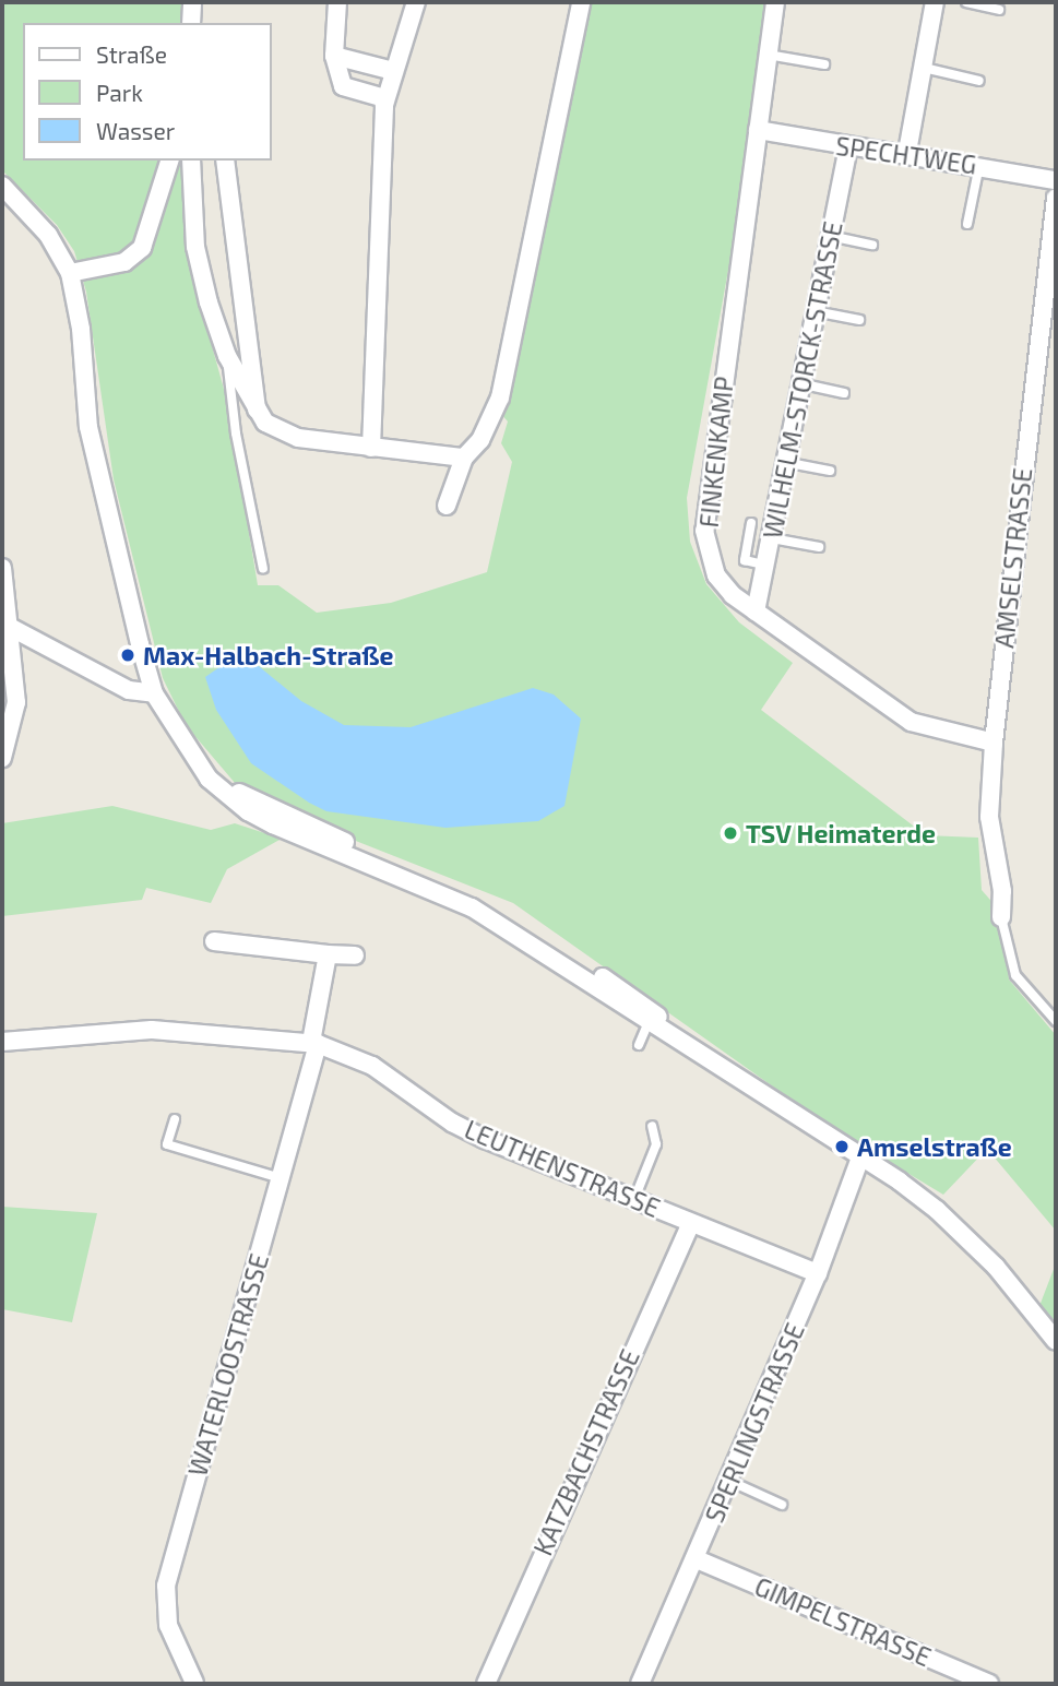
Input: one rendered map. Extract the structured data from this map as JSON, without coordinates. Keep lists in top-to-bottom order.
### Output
{
  "streets": {
    "street": [
      "SPECHTWEG",
      "WILHELM-STORCK-STRASSE",
      "FINKENKAMP",
      "AMSELSTRASSE",
      "LEUTHENSTRASSE",
      "WATERLOOSTRASSE",
      "SPERLINGSTRASSE",
      "KATZBACHSTRASSE",
      "GIMPELSTRASSE"
    ]
  },
  "crossings": [
    ["SPECHTWEG", "WILHELM-STORCK-STRASSE"],
    ["SPECHTWEG", "FINKENKAMP"],
    ["WILHELM-STORCK-STRASSE", "FINKENKAMP"],
    ["FINKENKAMP", "AMSELSTRASSE"],
    ["LEUTHENSTRASSE", "WATERLOOSTRASSE"],
    ["LEUTHENSTRASSE", "SPERLINGSTRASSE"],
    ["LEUTHENSTRASSE", "KATZBACHSTRASSE"],
    ["SPERLINGSTRASSE", "GIMPELSTRASSE"]
  ],
  "places": ["Max-Halbach-Straße", "TSV Heimaterde", "Amselstraße"],
  "legend": ["Straße", "Park", "Wasser"]
}
